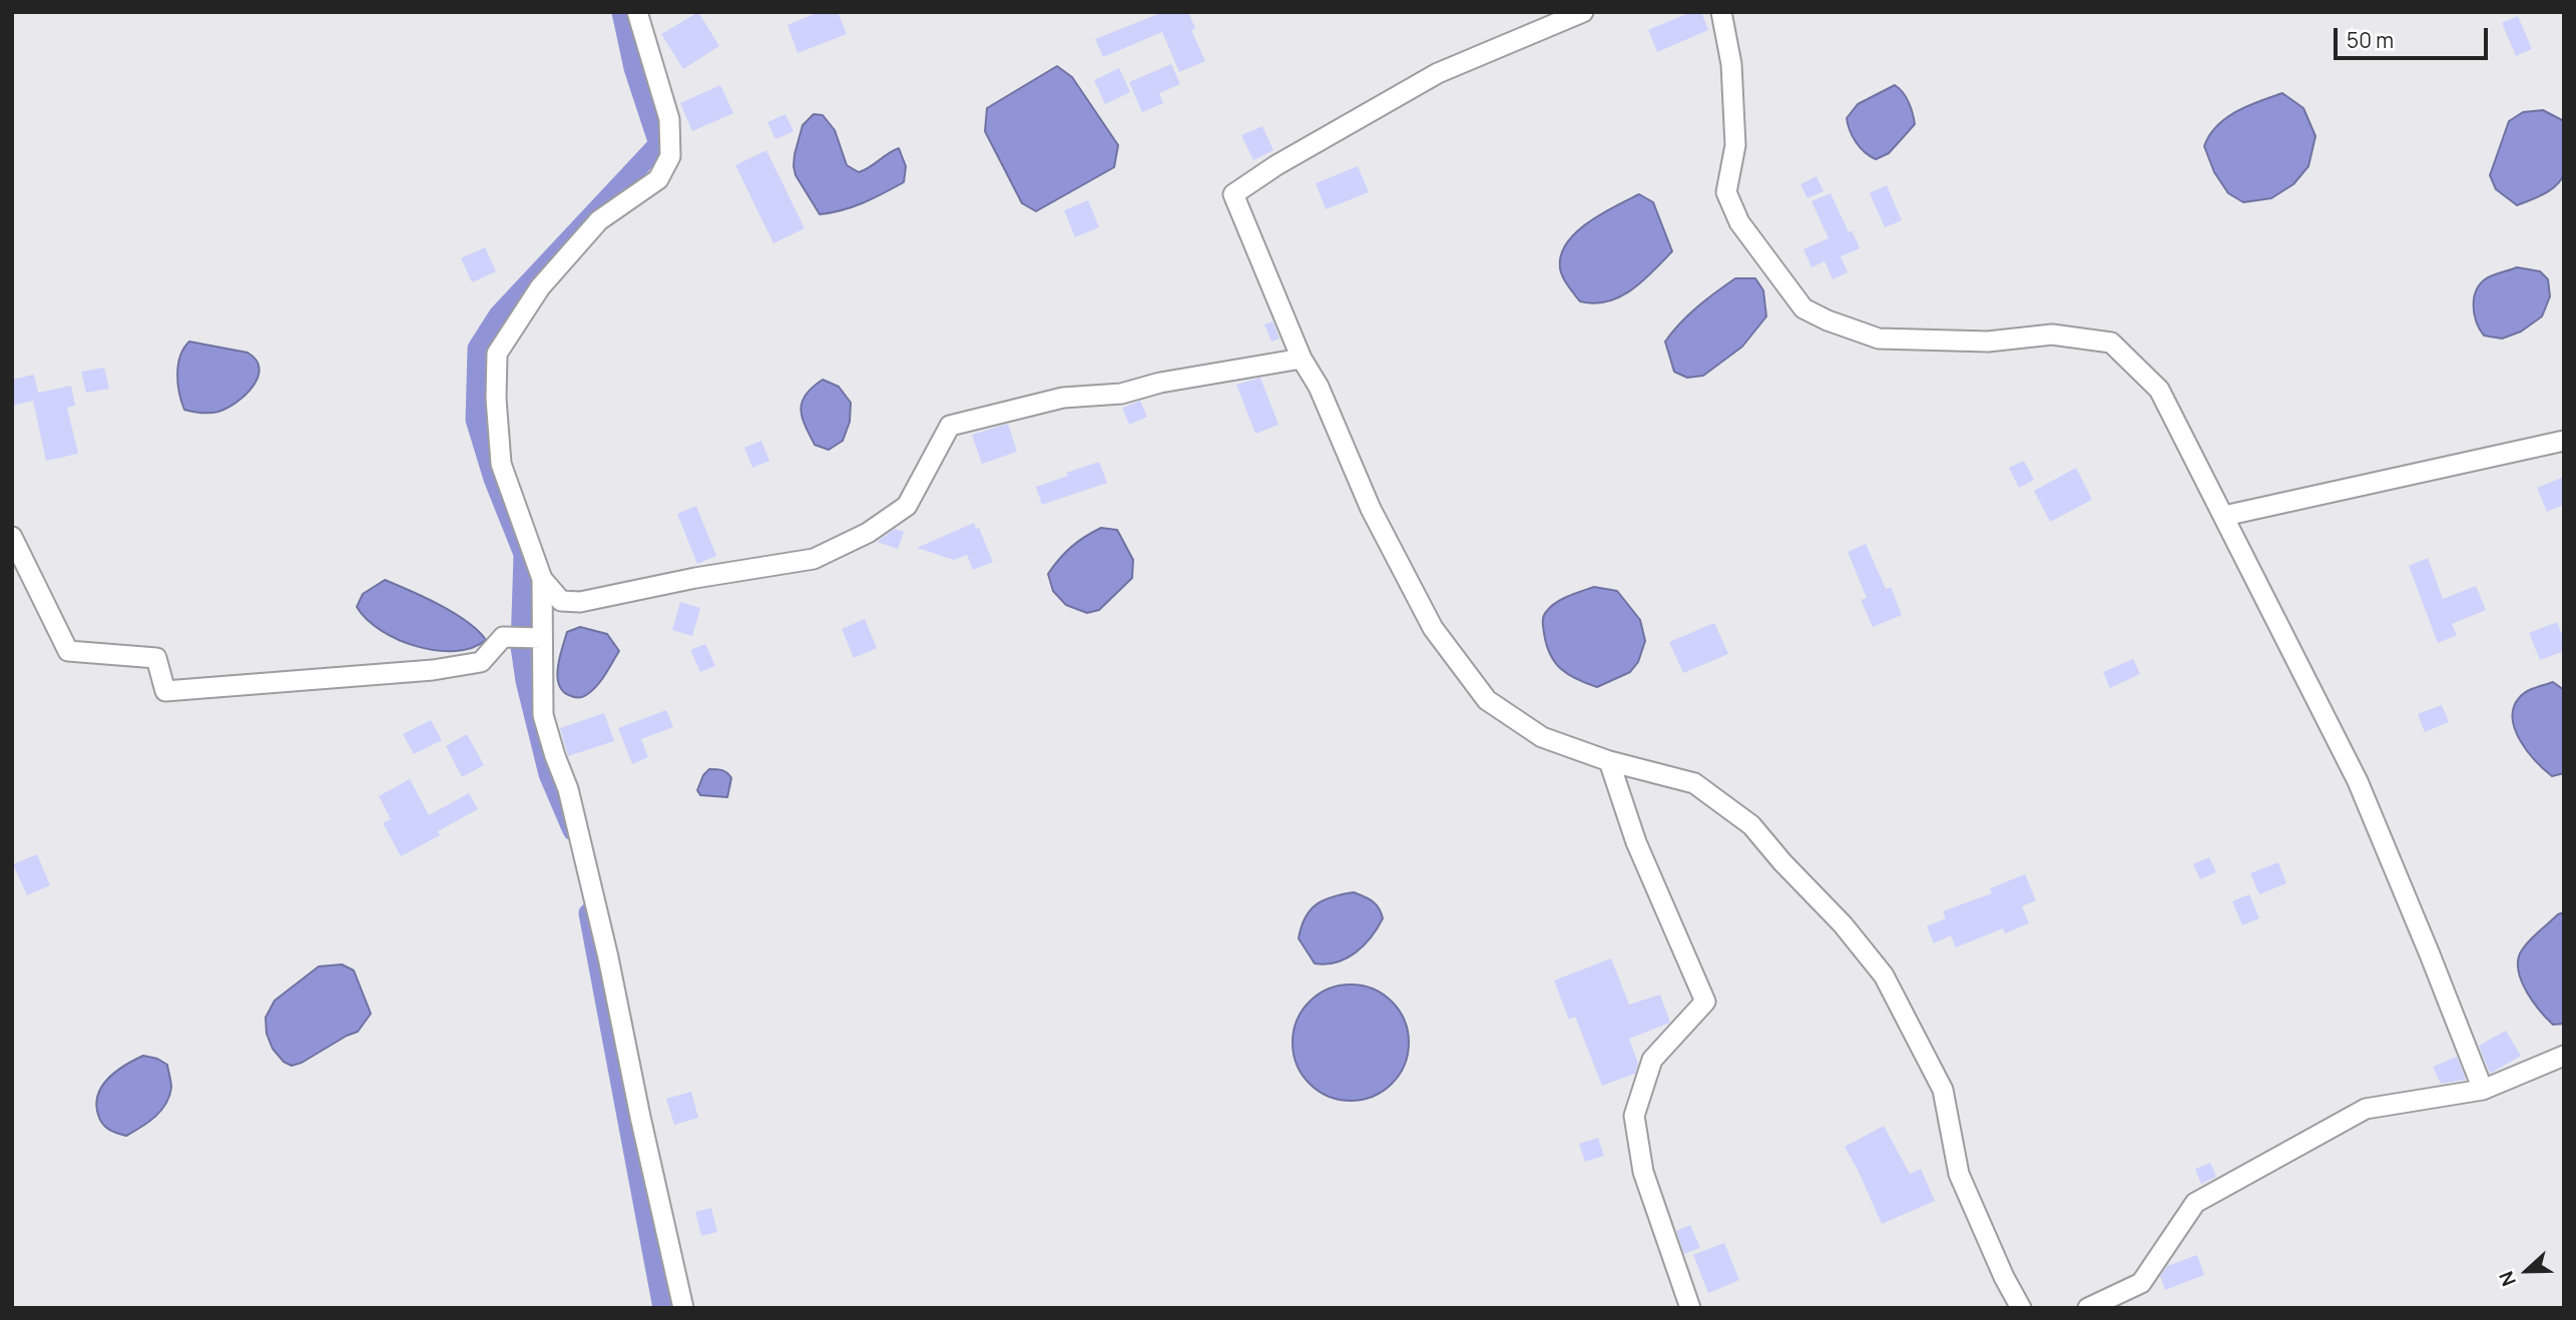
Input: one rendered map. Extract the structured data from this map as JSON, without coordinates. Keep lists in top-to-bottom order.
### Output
{
  "scale_bar": "50 m",
  "north": "left"
}
